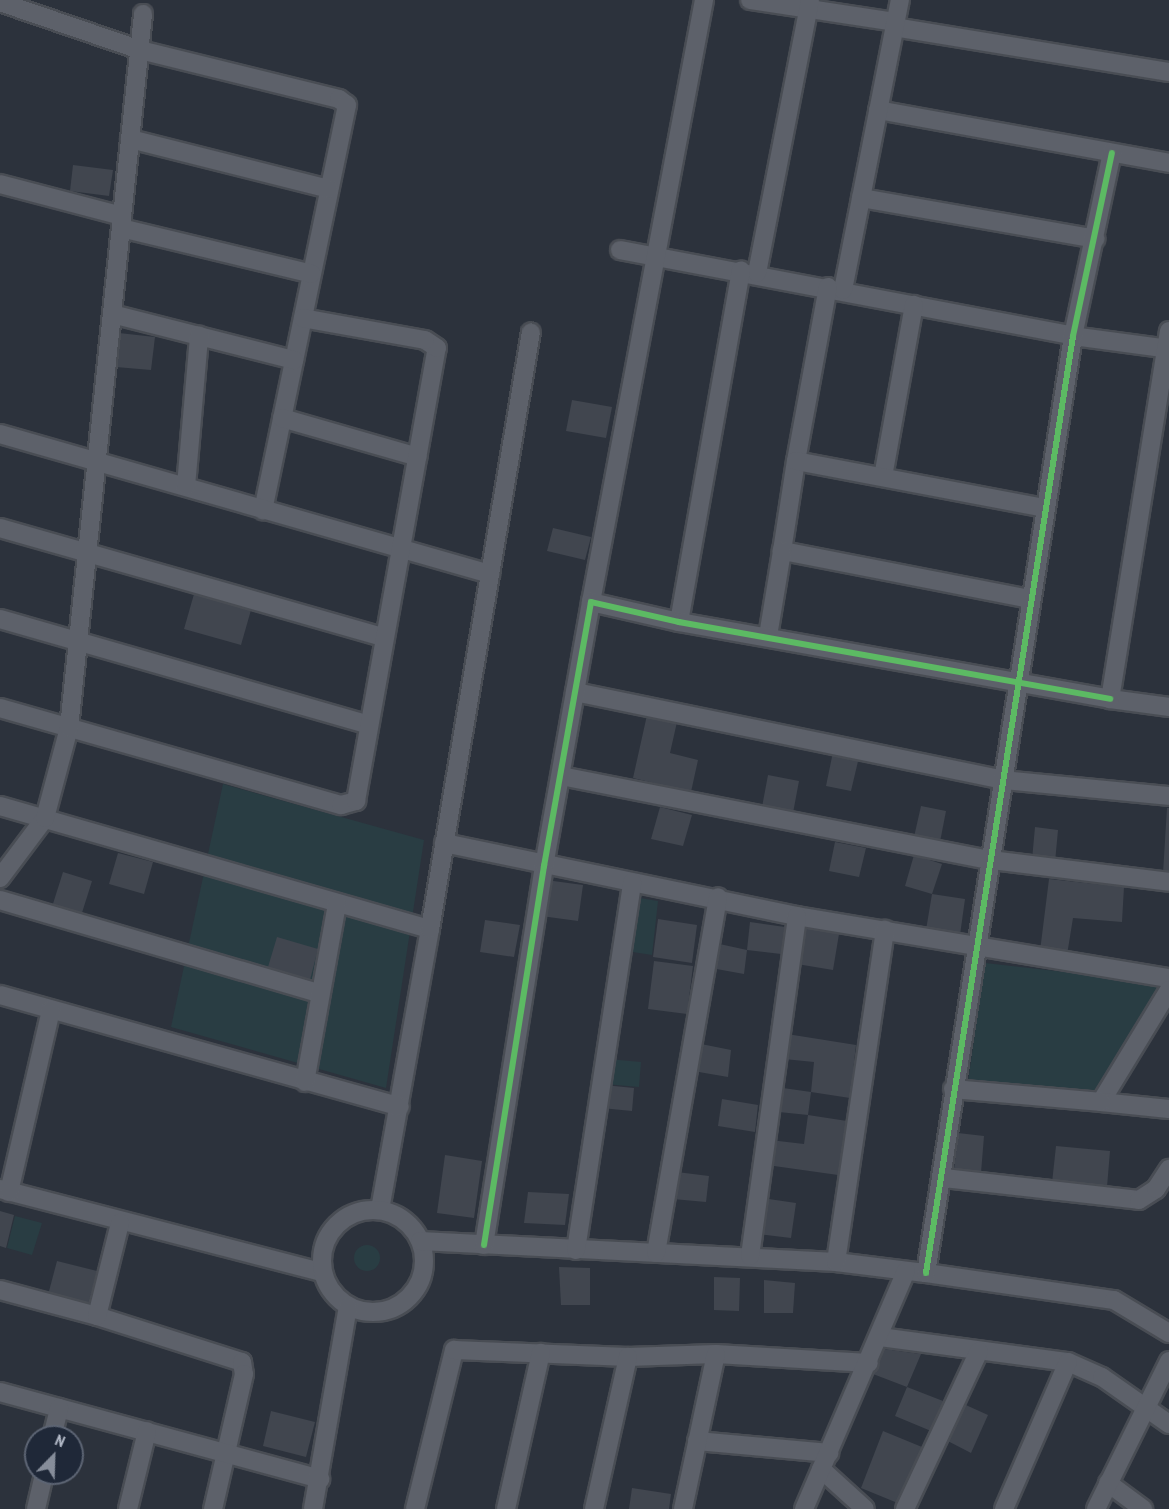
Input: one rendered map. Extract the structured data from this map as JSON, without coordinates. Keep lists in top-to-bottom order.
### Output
{
  "north": "top right"
}
